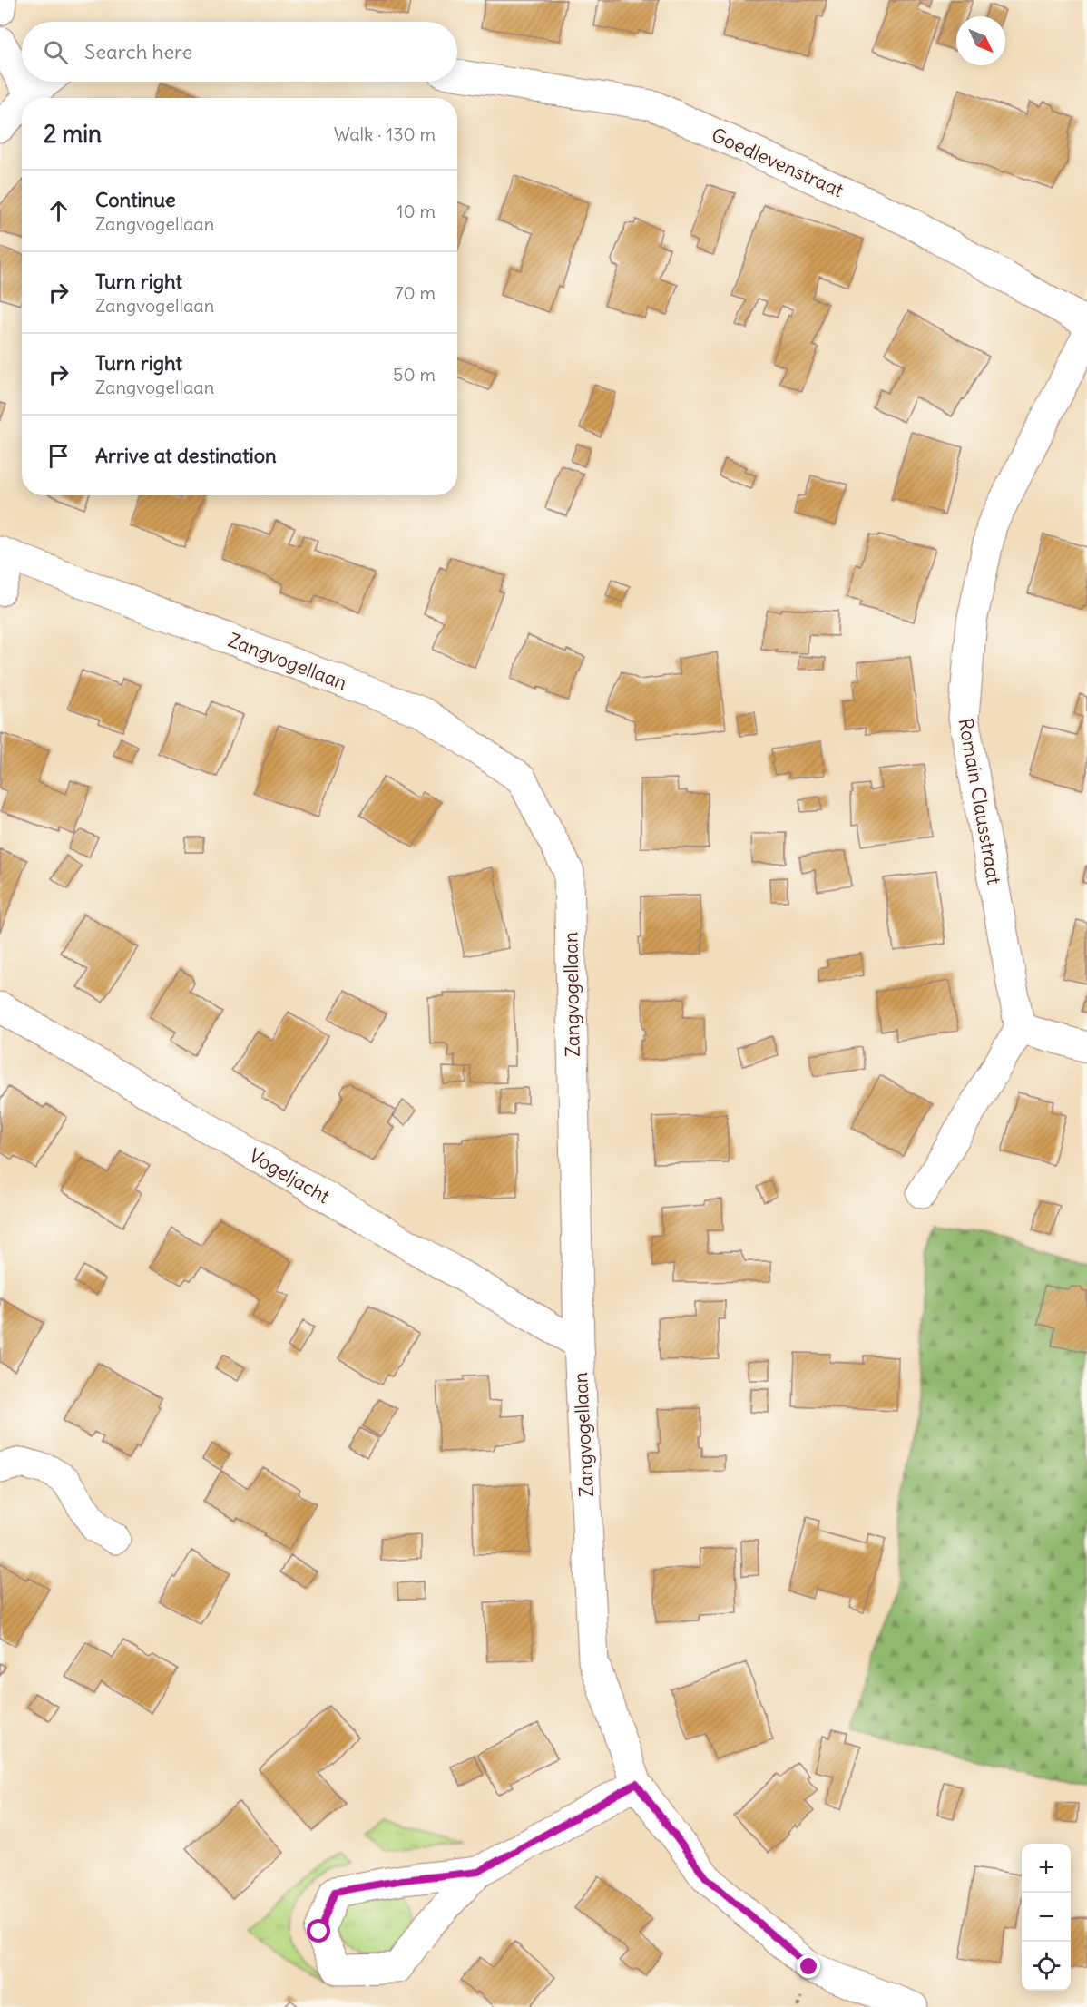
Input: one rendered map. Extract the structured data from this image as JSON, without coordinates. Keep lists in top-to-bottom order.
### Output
{
  "streets": {
    "street": [
      "Goedlevenstraat",
      "Zangvogellaan",
      "Romain Clausstraat",
      "Vogeljacht"
    ]
  },
  "crossings": [
    ["Zangvogellaan", "Vogeljacht"]
  ],
  "north": "bottom right",
  "page": {
    "search": "Search here",
    "heading": ["2 min", "Walk · 130 m"],
    "list": [
      ["Continue", "Zangvogellaan", "10 m"],
      ["Turn right", "Zangvogellaan", "70 m"],
      ["Turn right", "Zangvogellaan", "50 m"],
      "Arrive at destination"
    ],
    "map_buttons": ["+", "−"]
  }
}
